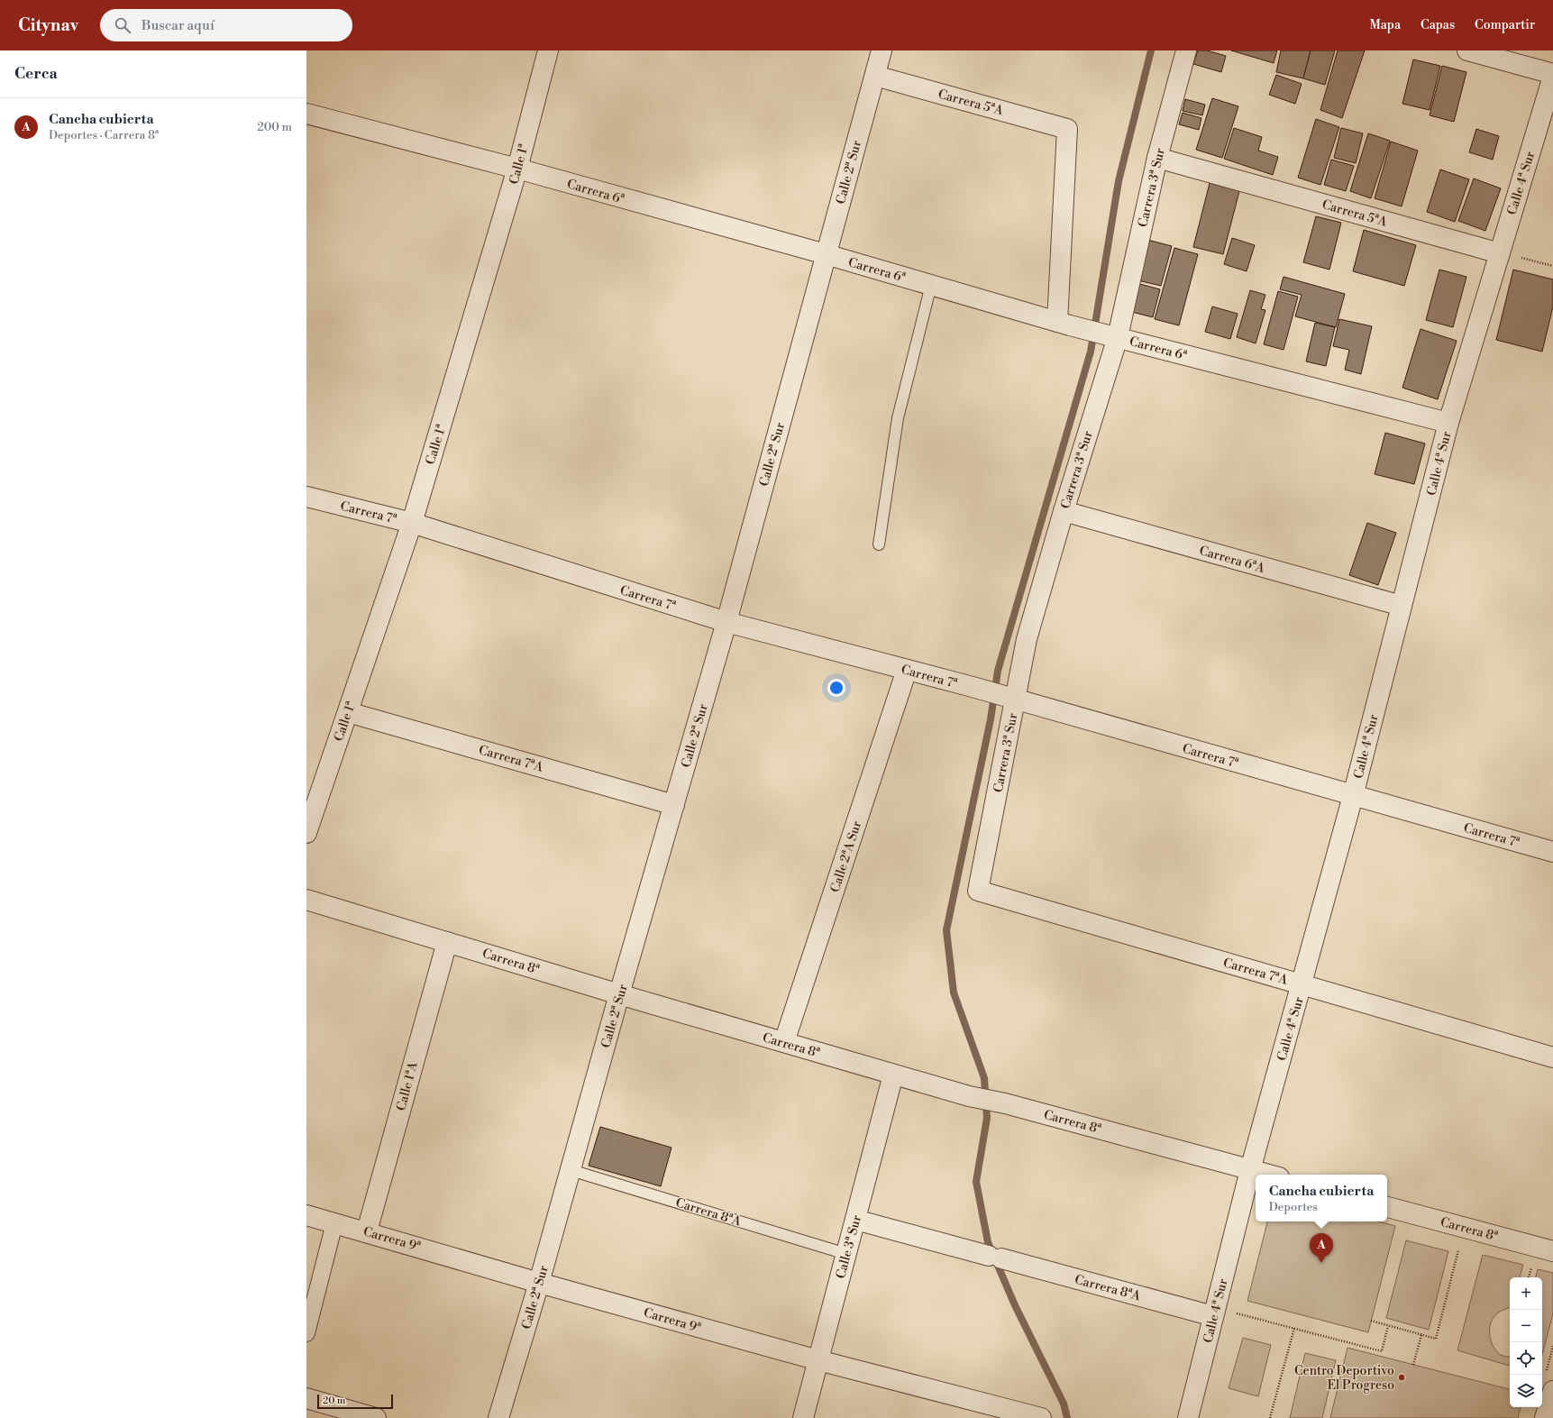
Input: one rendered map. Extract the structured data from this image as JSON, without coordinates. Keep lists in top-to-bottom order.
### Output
{
  "streets": {
    "street": [
      "Carrera 5ªA",
      "Calle 1ª",
      "Calle 2ª Sur",
      "Calle 4ª Sur",
      "Carrera 3ª Sur",
      "Carrera 6ª",
      "Carrera 7ª",
      "Carrera 6ªA",
      "Carrera 7ªA",
      "Calle 2ªA Sur",
      "Carrera 8ª",
      "Calle 1ªA",
      "Carrera 8ªA",
      "Carrera 9ª",
      "Calle 3ª Sur"
    ]
  },
  "crossings": [
    ["Carrera 5ªA", "Calle 2ª Sur"],
    ["Carrera 5ªA", "Calle 4ª Sur"],
    ["Carrera 5ªA", "Carrera 3ª Sur"],
    ["Carrera 5ªA", "Carrera 6ª"],
    ["Calle 1ª", "Carrera 6ª"],
    ["Calle 1ª", "Carrera 7ª"],
    ["Calle 1ª", "Carrera 7ªA"],
    ["Calle 2ª Sur", "Carrera 6ª"],
    ["Calle 2ª Sur", "Carrera 7ª"],
    ["Calle 2ª Sur", "Carrera 7ªA"],
    ["Calle 2ª Sur", "Carrera 8ª"],
    ["Calle 2ª Sur", "Carrera 8ªA"],
    ["Calle 2ª Sur", "Carrera 9ª"],
    ["Calle 4ª Sur", "Carrera 6ª"],
    ["Calle 4ª Sur", "Carrera 7ª"],
    ["Calle 4ª Sur", "Carrera 6ªA"],
    ["Calle 4ª Sur", "Carrera 7ªA"],
    ["Calle 4ª Sur", "Carrera 8ª"],
    ["Calle 4ª Sur", "Carrera 8ªA"],
    ["Carrera 3ª Sur", "Carrera 6ª"],
    ["Carrera 3ª Sur", "Carrera 7ª"],
    ["Carrera 3ª Sur", "Carrera 6ªA"],
    ["Carrera 3ª Sur", "Carrera 7ªA"],
    ["Carrera 7ª", "Calle 2ªA Sur"],
    ["Calle 2ªA Sur", "Carrera 8ª"],
    ["Carrera 8ª", "Calle 1ªA"],
    ["Carrera 8ª", "Calle 3ª Sur"],
    ["Calle 1ªA", "Carrera 9ª"],
    ["Carrera 8ªA", "Calle 3ª Sur"],
    ["Carrera 9ª", "Calle 3ª Sur"]
  ],
  "places": ["Centro Deportivo El Progreso"],
  "scale_bar": "20 m",
  "page": {
    "header": "Citynav",
    "search": "Buscar aquí",
    "nav": ["Mapa", "Capas", "Compartir"],
    "heading": "Cerca",
    "list": [
      {
        "mark": "A",
        "name": "Cancha cubierta",
        "note": "Deportes · Carrera 8ª",
        "value": "200 m"
      }
    ],
    "popup": ["Cancha cubierta", "Deportes"],
    "pins": "A",
    "map_buttons": ["+", "−"],
    "scale": "20 m"
  }
}
